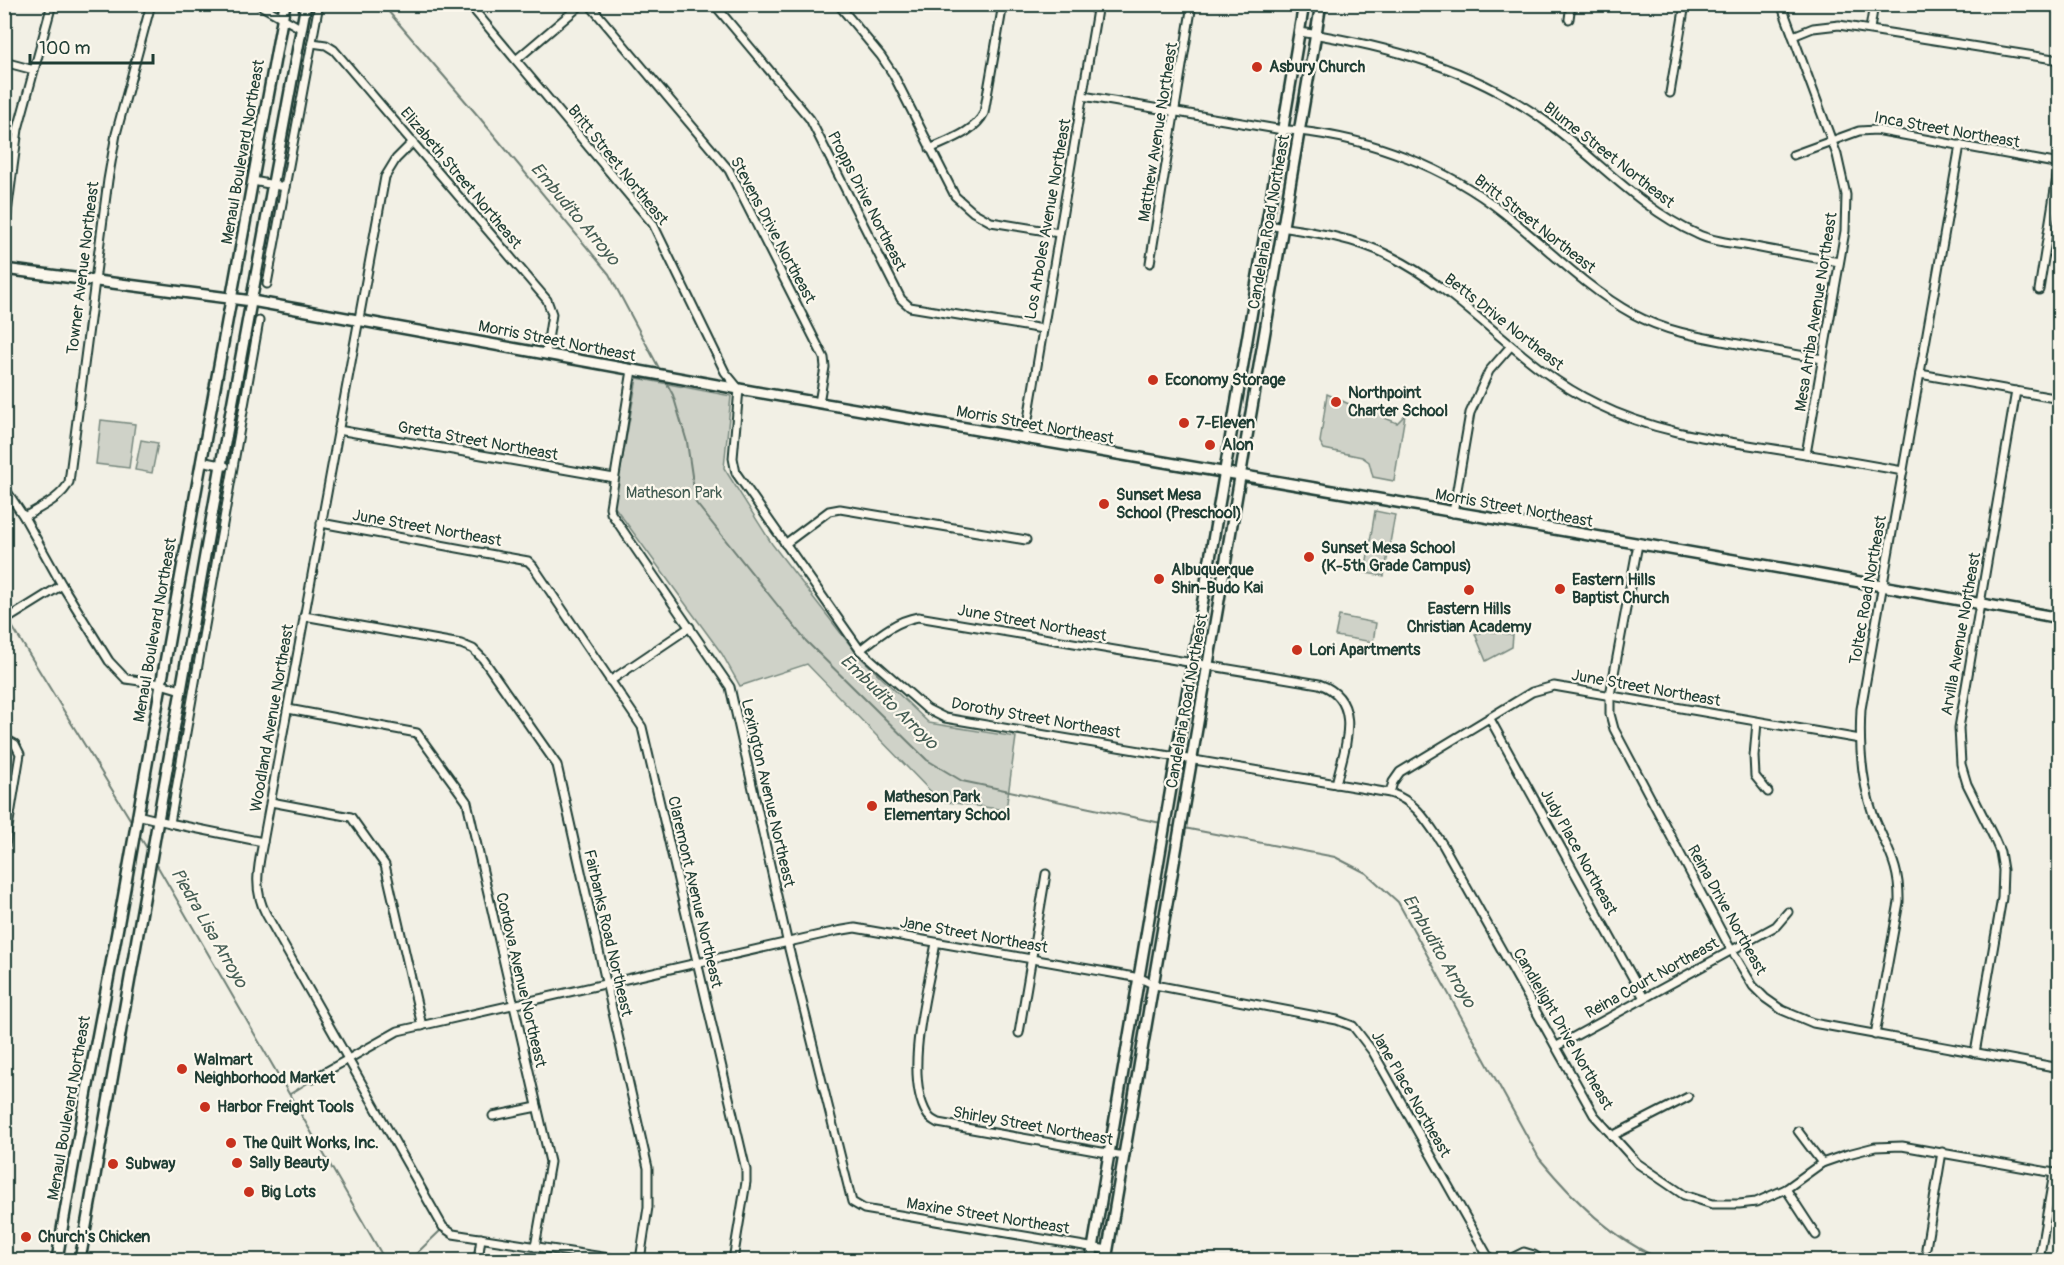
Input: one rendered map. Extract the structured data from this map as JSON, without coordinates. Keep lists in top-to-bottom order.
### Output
{
  "streets": {
    "main road": ["Menaul Boulevard Northeast", "Candelaria Road Northeast", "Morris Street Northeast"],
    "street": [
      "Inca Street Northeast",
      "Matthew Avenue Northeast",
      "Blume Street Northeast",
      "Britt Street Northeast",
      "Elizabeth Street Northeast",
      "Propps Drive Northeast",
      "Los Arboles Avenue Northeast",
      "Stevens Drive Northeast",
      "Towner Avenue Northeast",
      "Mesa Arriba Avenue Northeast",
      "Betts Drive Northeast",
      "Gretta Street Northeast",
      "June Street Northeast",
      "Toltec Road Northeast",
      "Arvilla Avenue Northeast",
      "Woodland Avenue Northeast",
      "Dorothy Street Northeast",
      "Lexington Avenue Northeast",
      "Judy Place Northeast",
      "Claremont Avenue Northeast",
      "Reina Drive Northeast",
      "Fairbanks Road Northeast",
      "Jane Street Northeast",
      "Reina Court Northeast",
      "Cordova Avenue Northeast",
      "Candlelight Drive Northeast",
      "Jane Place Northeast",
      "Shirley Street Northeast",
      "Maxine Street Northeast"
    ]
  },
  "crossings": [
    ["Inca Street Northeast", "Mesa Arriba Avenue Northeast"],
    ["Inca Street Northeast", "Toltec Road Northeast"],
    ["Matthew Avenue Northeast", "Britt Street Northeast"],
    ["Menaul Boulevard Northeast", "Morris Street Northeast"],
    ["Blume Street Northeast", "Candelaria Road Northeast"],
    ["Blume Street Northeast", "Mesa Arriba Avenue Northeast"],
    ["Britt Street Northeast", "Los Arboles Avenue Northeast"],
    ["Britt Street Northeast", "Candelaria Road Northeast"],
    ["Britt Street Northeast", "Mesa Arriba Avenue Northeast"],
    ["Britt Street Northeast", "Morris Street Northeast"],
    ["Elizabeth Street Northeast", "Morris Street Northeast"],
    ["Elizabeth Street Northeast", "Woodland Avenue Northeast"],
    ["Propps Drive Northeast", "Los Arboles Avenue Northeast"],
    ["Los Arboles Avenue Northeast", "Morris Street Northeast"],
    ["Candelaria Road Northeast", "Betts Drive Northeast"],
    ["Candelaria Road Northeast", "Morris Street Northeast"],
    ["Candelaria Road Northeast", "June Street Northeast"],
    ["Candelaria Road Northeast", "Dorothy Street Northeast"],
    ["Candelaria Road Northeast", "Jane Street Northeast"],
    ["Candelaria Road Northeast", "Candlelight Drive Northeast"],
    ["Candelaria Road Northeast", "Jane Place Northeast"],
    ["Candelaria Road Northeast", "Shirley Street Northeast"],
    ["Candelaria Road Northeast", "Maxine Street Northeast"],
    ["Stevens Drive Northeast", "Morris Street Northeast"],
    ["Towner Avenue Northeast", "Morris Street Northeast"],
    ["Mesa Arriba Avenue Northeast", "Betts Drive Northeast"],
    ["Betts Drive Northeast", "Toltec Road Northeast"],
    ["Morris Street Northeast", "Toltec Road Northeast"],
    ["Morris Street Northeast", "Arvilla Avenue Northeast"],
    ["Morris Street Northeast", "Woodland Avenue Northeast"],
    ["Morris Street Northeast", "Lexington Avenue Northeast"],
    ["Morris Street Northeast", "Reina Drive Northeast"],
    ["Gretta Street Northeast", "Woodland Avenue Northeast"],
    ["Gretta Street Northeast", "Lexington Avenue Northeast"],
    ["June Street Northeast", "Toltec Road Northeast"],
    ["June Street Northeast", "Woodland Avenue Northeast"],
    ["June Street Northeast", "Dorothy Street Northeast"],
    ["June Street Northeast", "Judy Place Northeast"],
    ["June Street Northeast", "Claremont Avenue Northeast"],
    ["June Street Northeast", "Reina Drive Northeast"],
    ["June Street Northeast", "Candlelight Drive Northeast"],
    ["Toltec Road Northeast", "Reina Drive Northeast"],
    ["Arvilla Avenue Northeast", "Reina Drive Northeast"],
    ["Woodland Avenue Northeast", "Fairbanks Road Northeast"],
    ["Woodland Avenue Northeast", "Jane Street Northeast"],
    ["Woodland Avenue Northeast", "Cordova Avenue Northeast"],
    ["Dorothy Street Northeast", "Candlelight Drive Northeast"],
    ["Lexington Avenue Northeast", "Jane Street Northeast"],
    ["Lexington Avenue Northeast", "Maxine Street Northeast"],
    ["Judy Place Northeast", "Reina Court Northeast"],
    ["Claremont Avenue Northeast", "Jane Street Northeast"],
    ["Reina Drive Northeast", "Reina Court Northeast"],
    ["Fairbanks Road Northeast", "Jane Street Northeast"],
    ["Jane Street Northeast", "Cordova Avenue Northeast"],
    ["Jane Street Northeast", "Jane Place Northeast"],
    ["Jane Street Northeast", "Shirley Street Northeast"],
    ["Reina Court Northeast", "Candlelight Drive Northeast"]
  ],
  "water": ["Embudito Arroyo", "Piedra Lisa Arroyo"],
  "parks": ["Matheson Park"],
  "places": [
    "Asbury Church",
    "Economy Storage",
    "Northpoint Charter School",
    "7-Eleven",
    "Alon",
    "Sunset Mesa School (Preschool)",
    "Sunset Mesa School (K-5th Grade Campus)",
    "Albuquerque Shin-Budo Kai",
    "Eastern Hills Baptist Church",
    "Eastern Hills Christian Academy",
    "Lori Apartments",
    "Matheson Park Elementary School",
    "Walmart Neighborhood Market",
    "Harbor Freight Tools",
    "The Quilt Works, Inc.",
    "Sally Beauty",
    "Subway",
    "Big Lots",
    "Church's Chicken"
  ],
  "scale_bar": "100 m"
}
